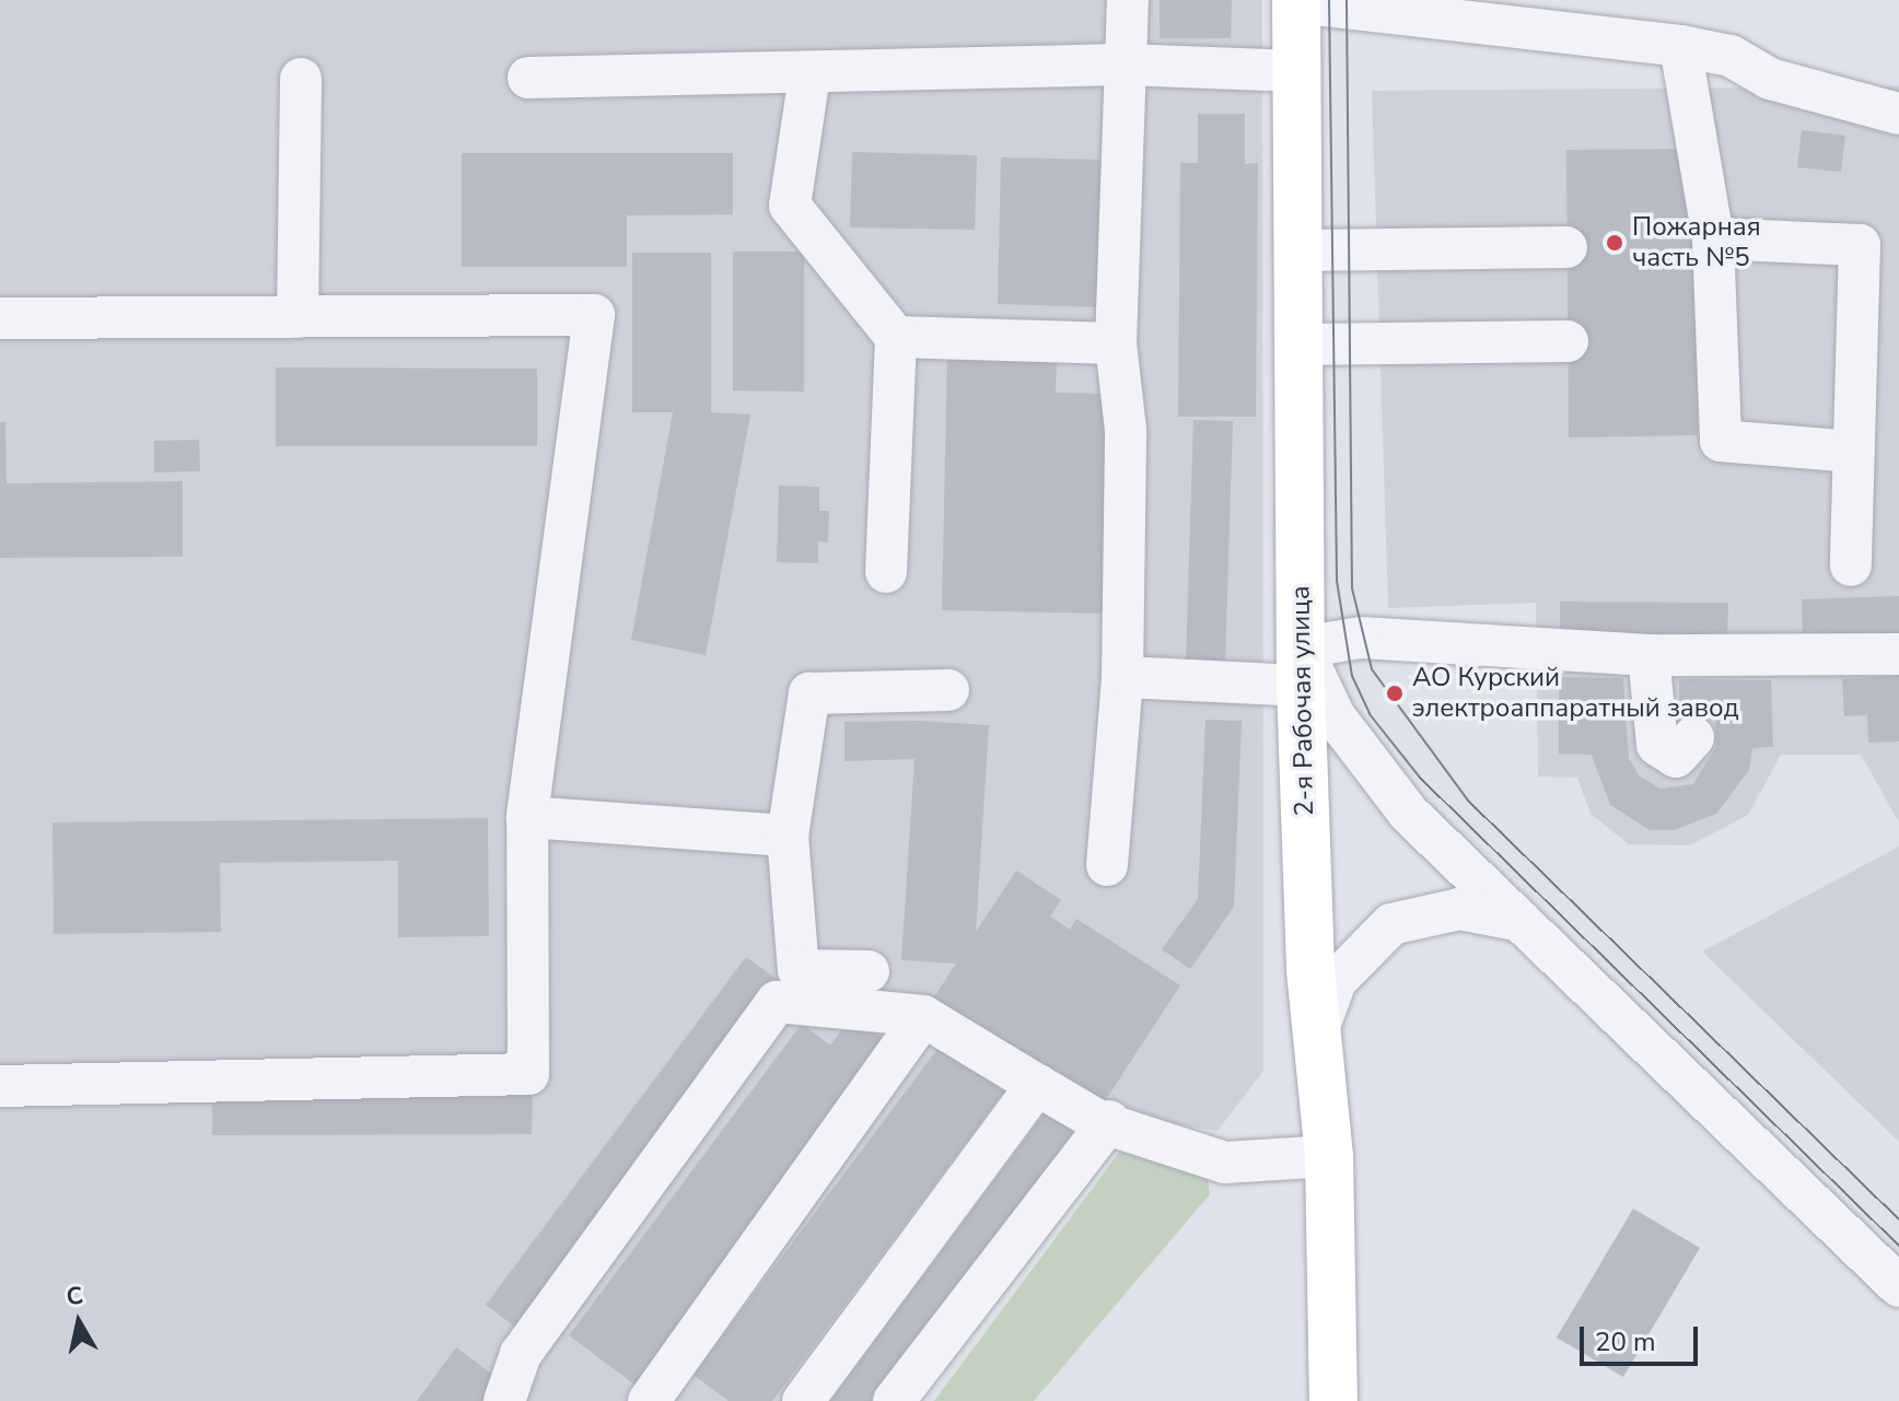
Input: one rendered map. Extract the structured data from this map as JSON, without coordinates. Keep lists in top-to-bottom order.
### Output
{
  "streets": {
    "main road": ["2-я Рабочая улица"]
  },
  "places": ["Пожарная часть №5", "АО Курский электроаппаратный завод"],
  "scale_bar": "20 m",
  "north": "top"
}
